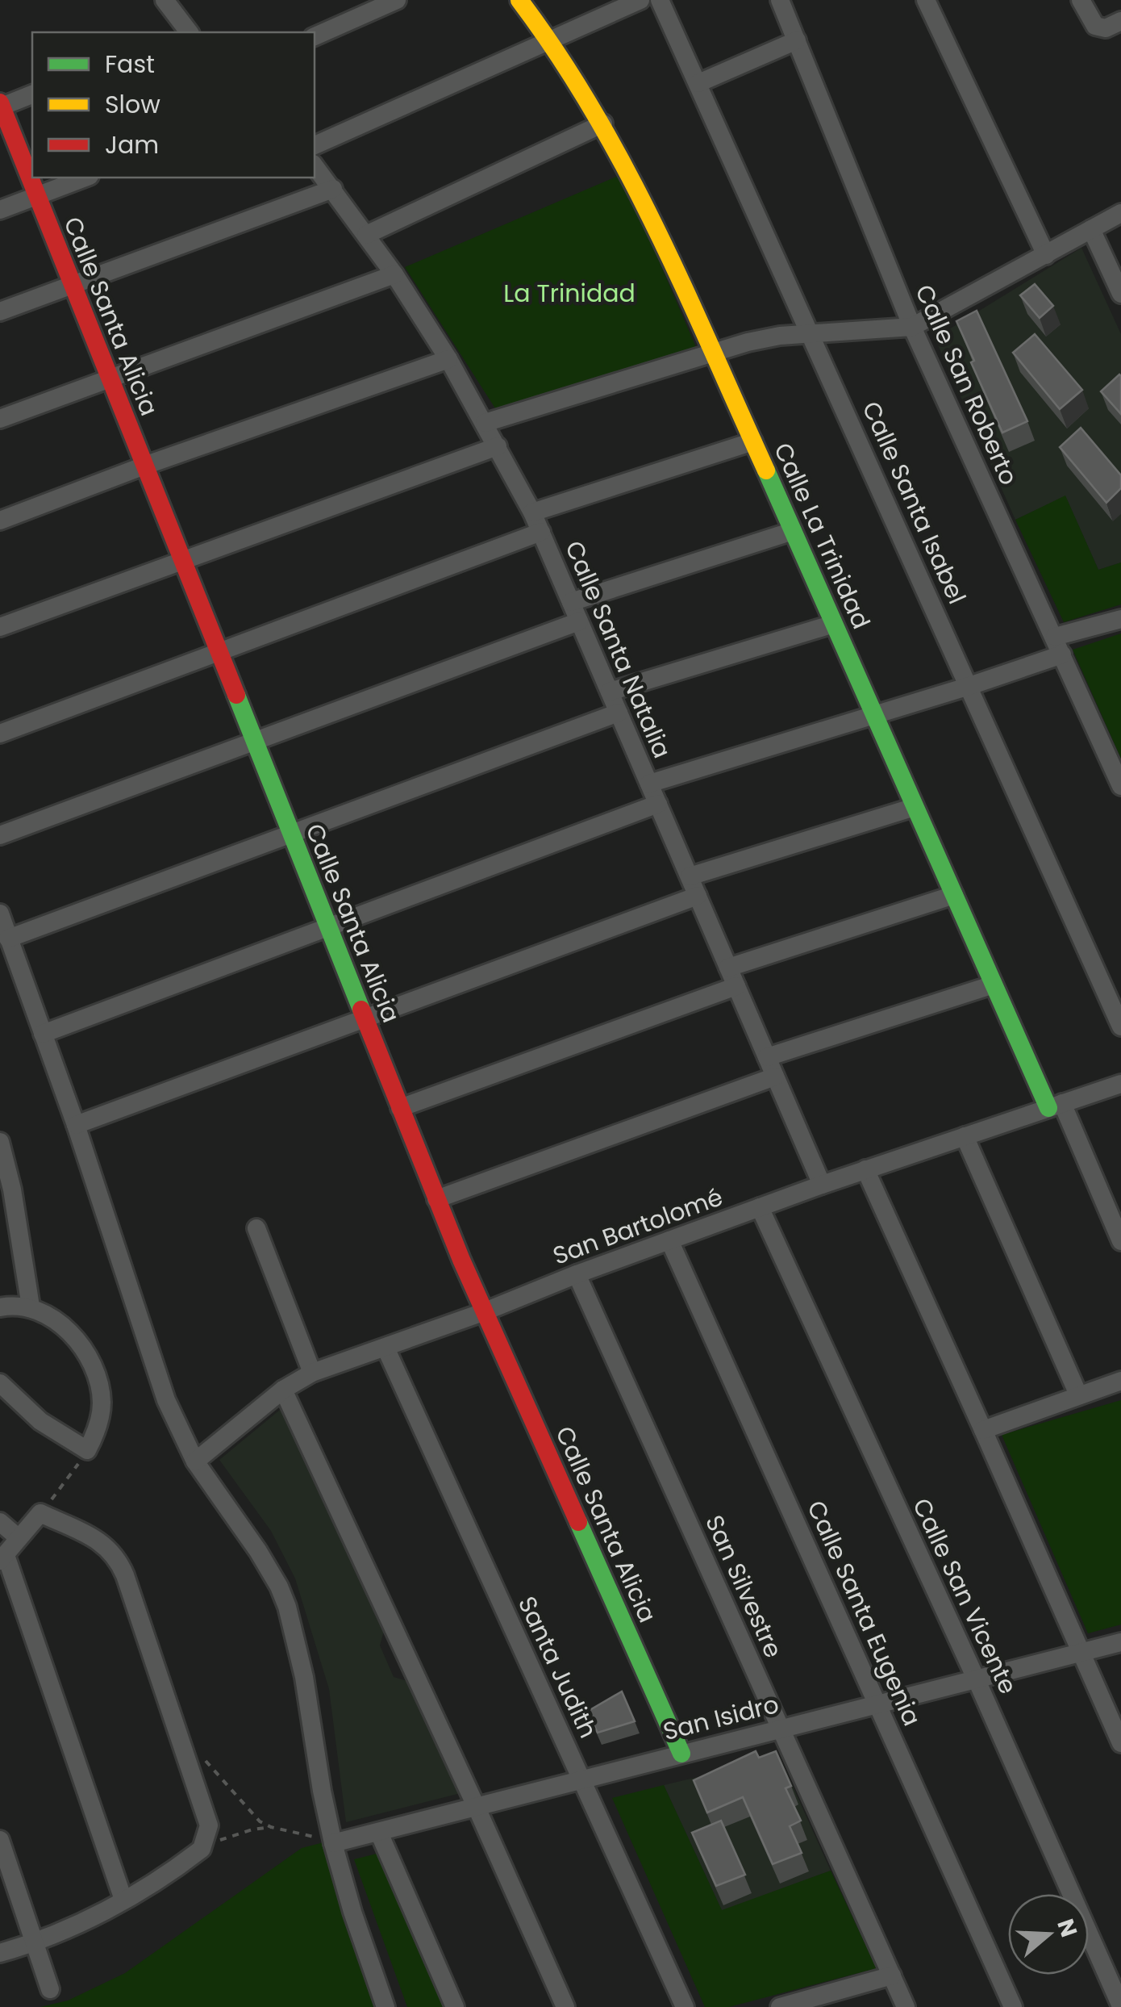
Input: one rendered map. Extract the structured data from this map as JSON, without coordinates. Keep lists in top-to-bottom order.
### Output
{
  "streets": {
    "street": [
      "Calle Santa Alicia",
      "Calle San Roberto",
      "Calle Santa Isabel",
      "Calle La Trinidad",
      "Calle Santa Natalia",
      "San Bartolomé",
      "San Silvestre",
      "Calle San Vicente",
      "Calle Santa Eugenia",
      "Santa Judith",
      "San Isidro"
    ]
  },
  "crossings": [
    ["Calle Santa Alicia", "San Bartolomé"],
    ["Calle Santa Alicia", "San Isidro"],
    ["Calle La Trinidad", "San Bartolomé"],
    ["Calle Santa Natalia", "San Bartolomé"],
    ["San Bartolomé", "San Silvestre"],
    ["San Bartolomé", "Calle San Vicente"],
    ["San Bartolomé", "Calle Santa Eugenia"],
    ["San Bartolomé", "Santa Judith"],
    ["San Silvestre", "San Isidro"],
    ["Calle San Vicente", "San Isidro"],
    ["Calle Santa Eugenia", "San Isidro"],
    ["Santa Judith", "San Isidro"]
  ],
  "parks": ["La Trinidad"],
  "legend": ["Fast", "Slow", "Jam"],
  "north": "right"
}
